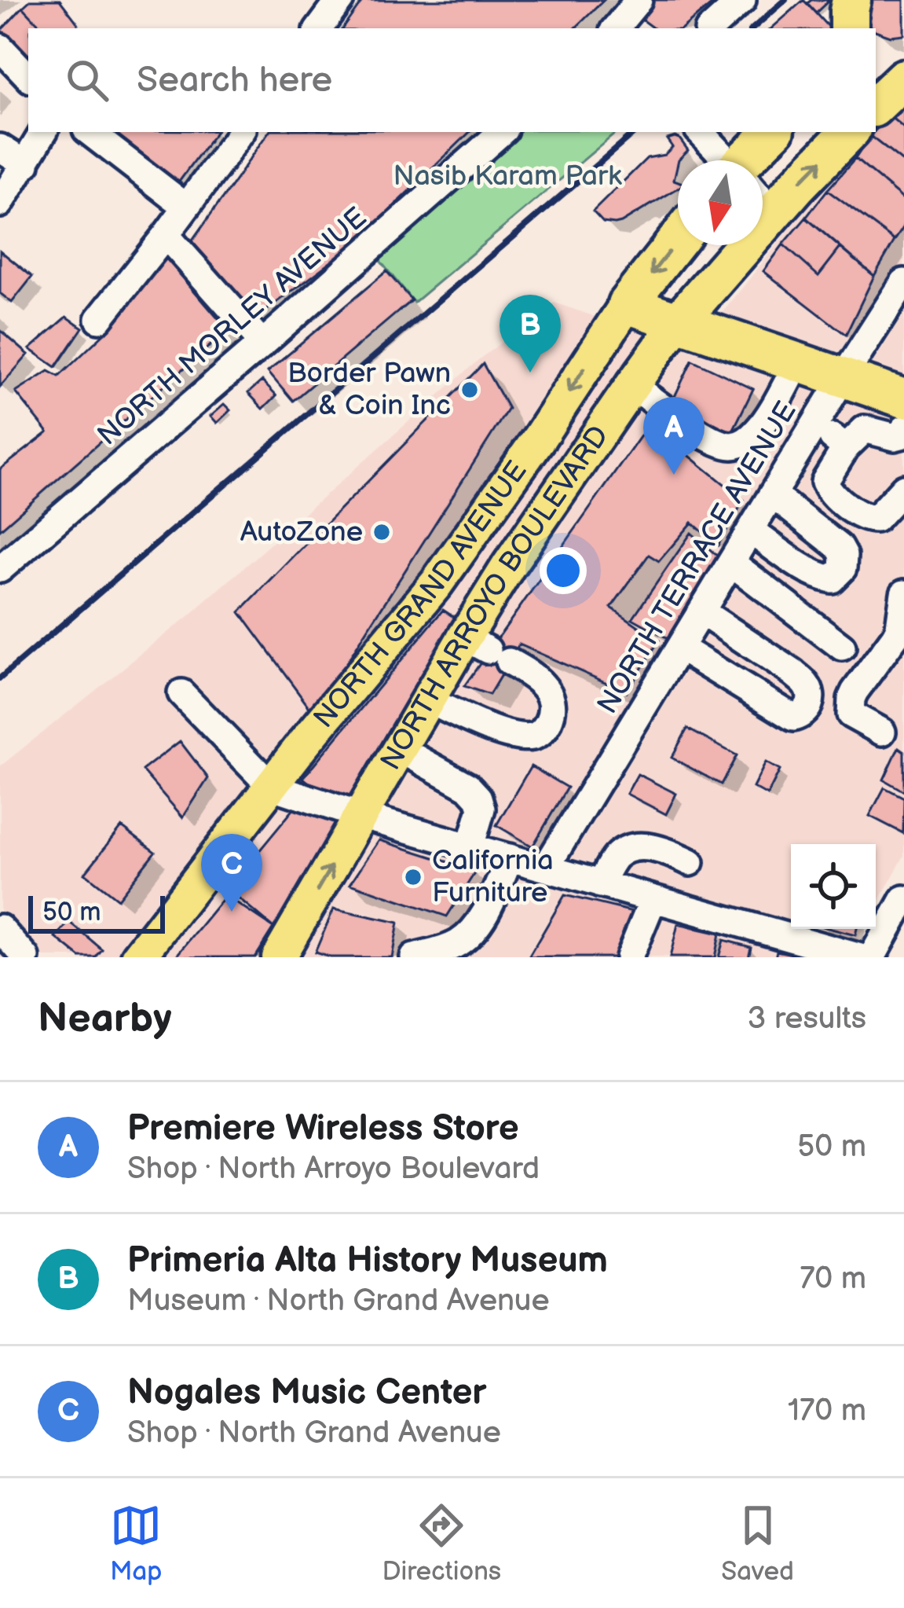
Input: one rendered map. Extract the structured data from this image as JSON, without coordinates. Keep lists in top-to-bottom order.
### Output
{
  "streets": {
    "highway": ["NORTH GRAND AVENUE", "NORTH ARROYO BOULEVARD"],
    "street": ["NORTH MORLEY AVENUE", "NORTH TERRACE AVENUE"]
  },
  "one_way": ["NORTH GRAND AVENUE"],
  "parks": ["Nasib Karam Park"],
  "places": ["Border Pawn & Coin Inc", "AutoZone", "California Furniture"],
  "scale_bar": "50 m",
  "north": "bottom",
  "page": {
    "search": "Search here",
    "pins": ["B", "A", "C"],
    "scale": "50 m",
    "heading": ["Nearby", "3 results"],
    "list": [
      {
        "mark": "A",
        "name": "Premiere Wireless Store",
        "note": "Shop · North Arroyo Boulevard",
        "value": "50 m"
      },
      {
        "mark": "B",
        "name": "Primeria Alta History Museum",
        "note": "Museum · North Grand Avenue",
        "value": "70 m"
      },
      {
        "mark": "C",
        "name": "Nogales Music Center",
        "note": "Shop · North Grand Avenue",
        "value": "170 m"
      }
    ],
    "nav": ["Map", "Directions", "Saved"]
  }
}
